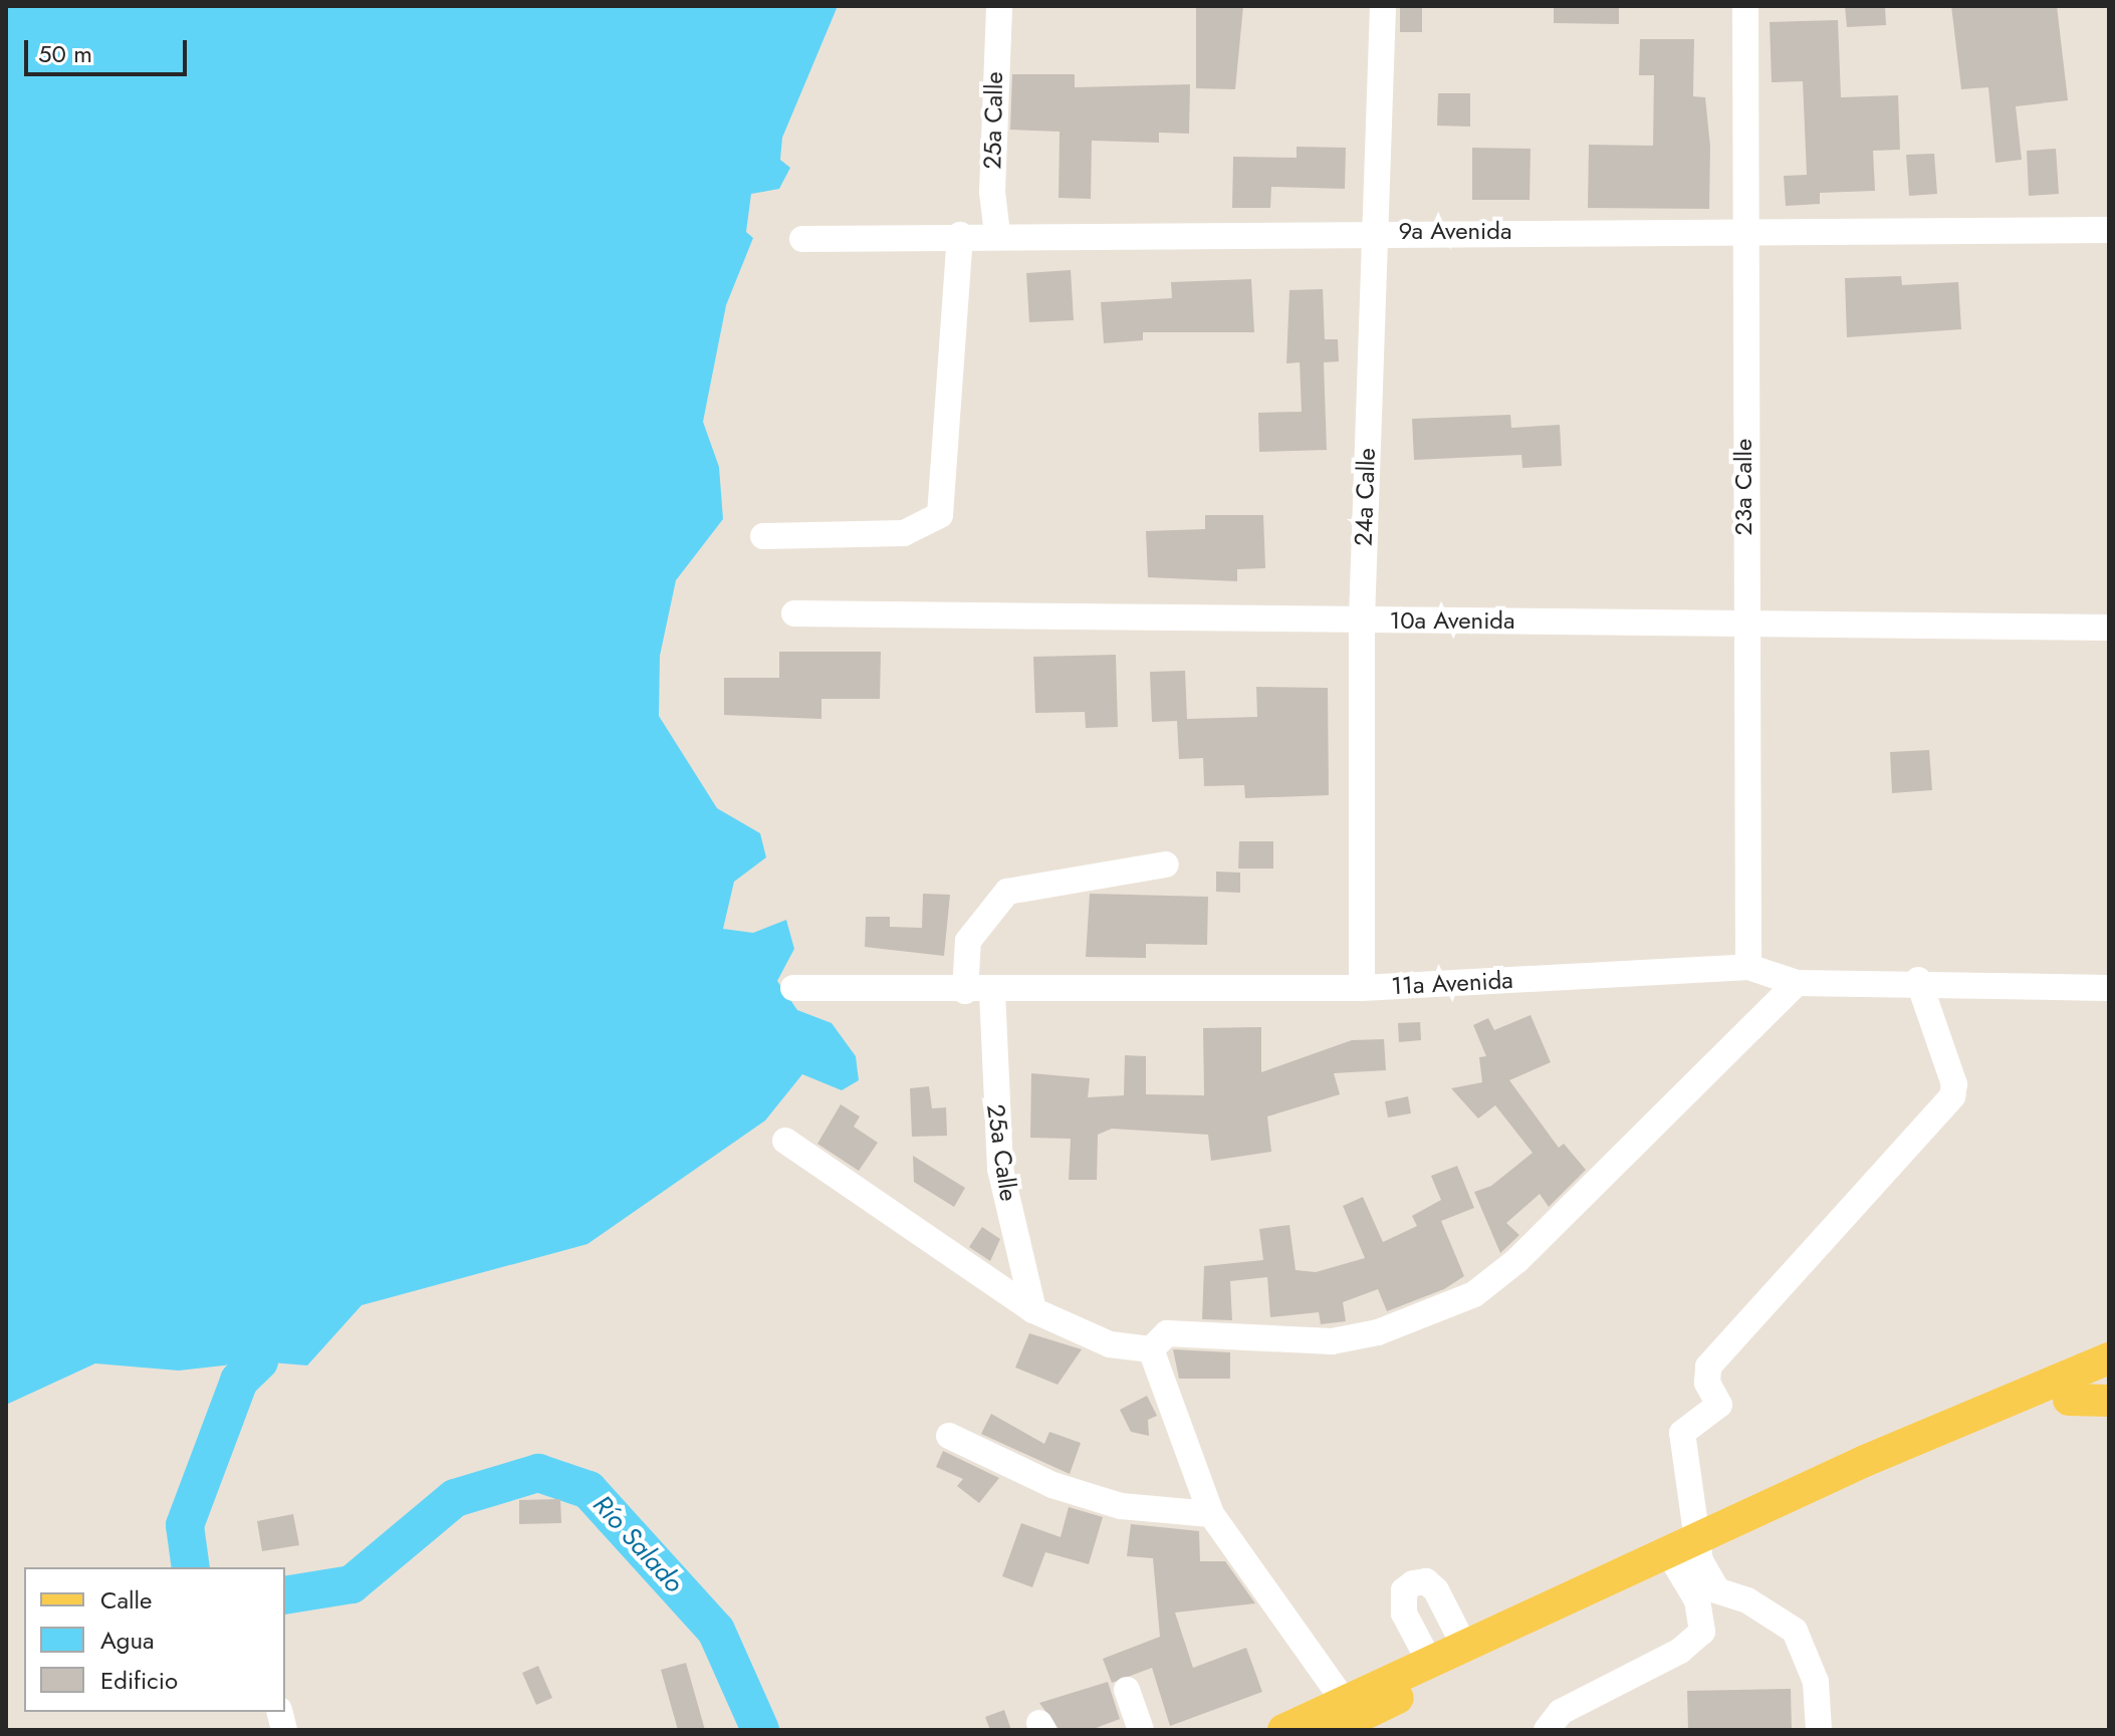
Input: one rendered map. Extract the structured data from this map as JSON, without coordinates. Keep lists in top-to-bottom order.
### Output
{
  "streets": {
    "street": [
      "25a Calle",
      "9a Avenida",
      "23a Calle",
      "24a Calle",
      "10a Avenida",
      "11a Avenida"
    ]
  },
  "crossings": [
    ["25a Calle", "9a Avenida"],
    ["25a Calle", "11a Avenida"],
    ["9a Avenida", "23a Calle"],
    ["9a Avenida", "24a Calle"],
    ["23a Calle", "10a Avenida"],
    ["23a Calle", "11a Avenida"],
    ["24a Calle", "10a Avenida"],
    ["24a Calle", "11a Avenida"]
  ],
  "water": ["Río Salado"],
  "legend": ["Calle", "Agua", "Edificio"],
  "scale_bar": "50 m"
}
